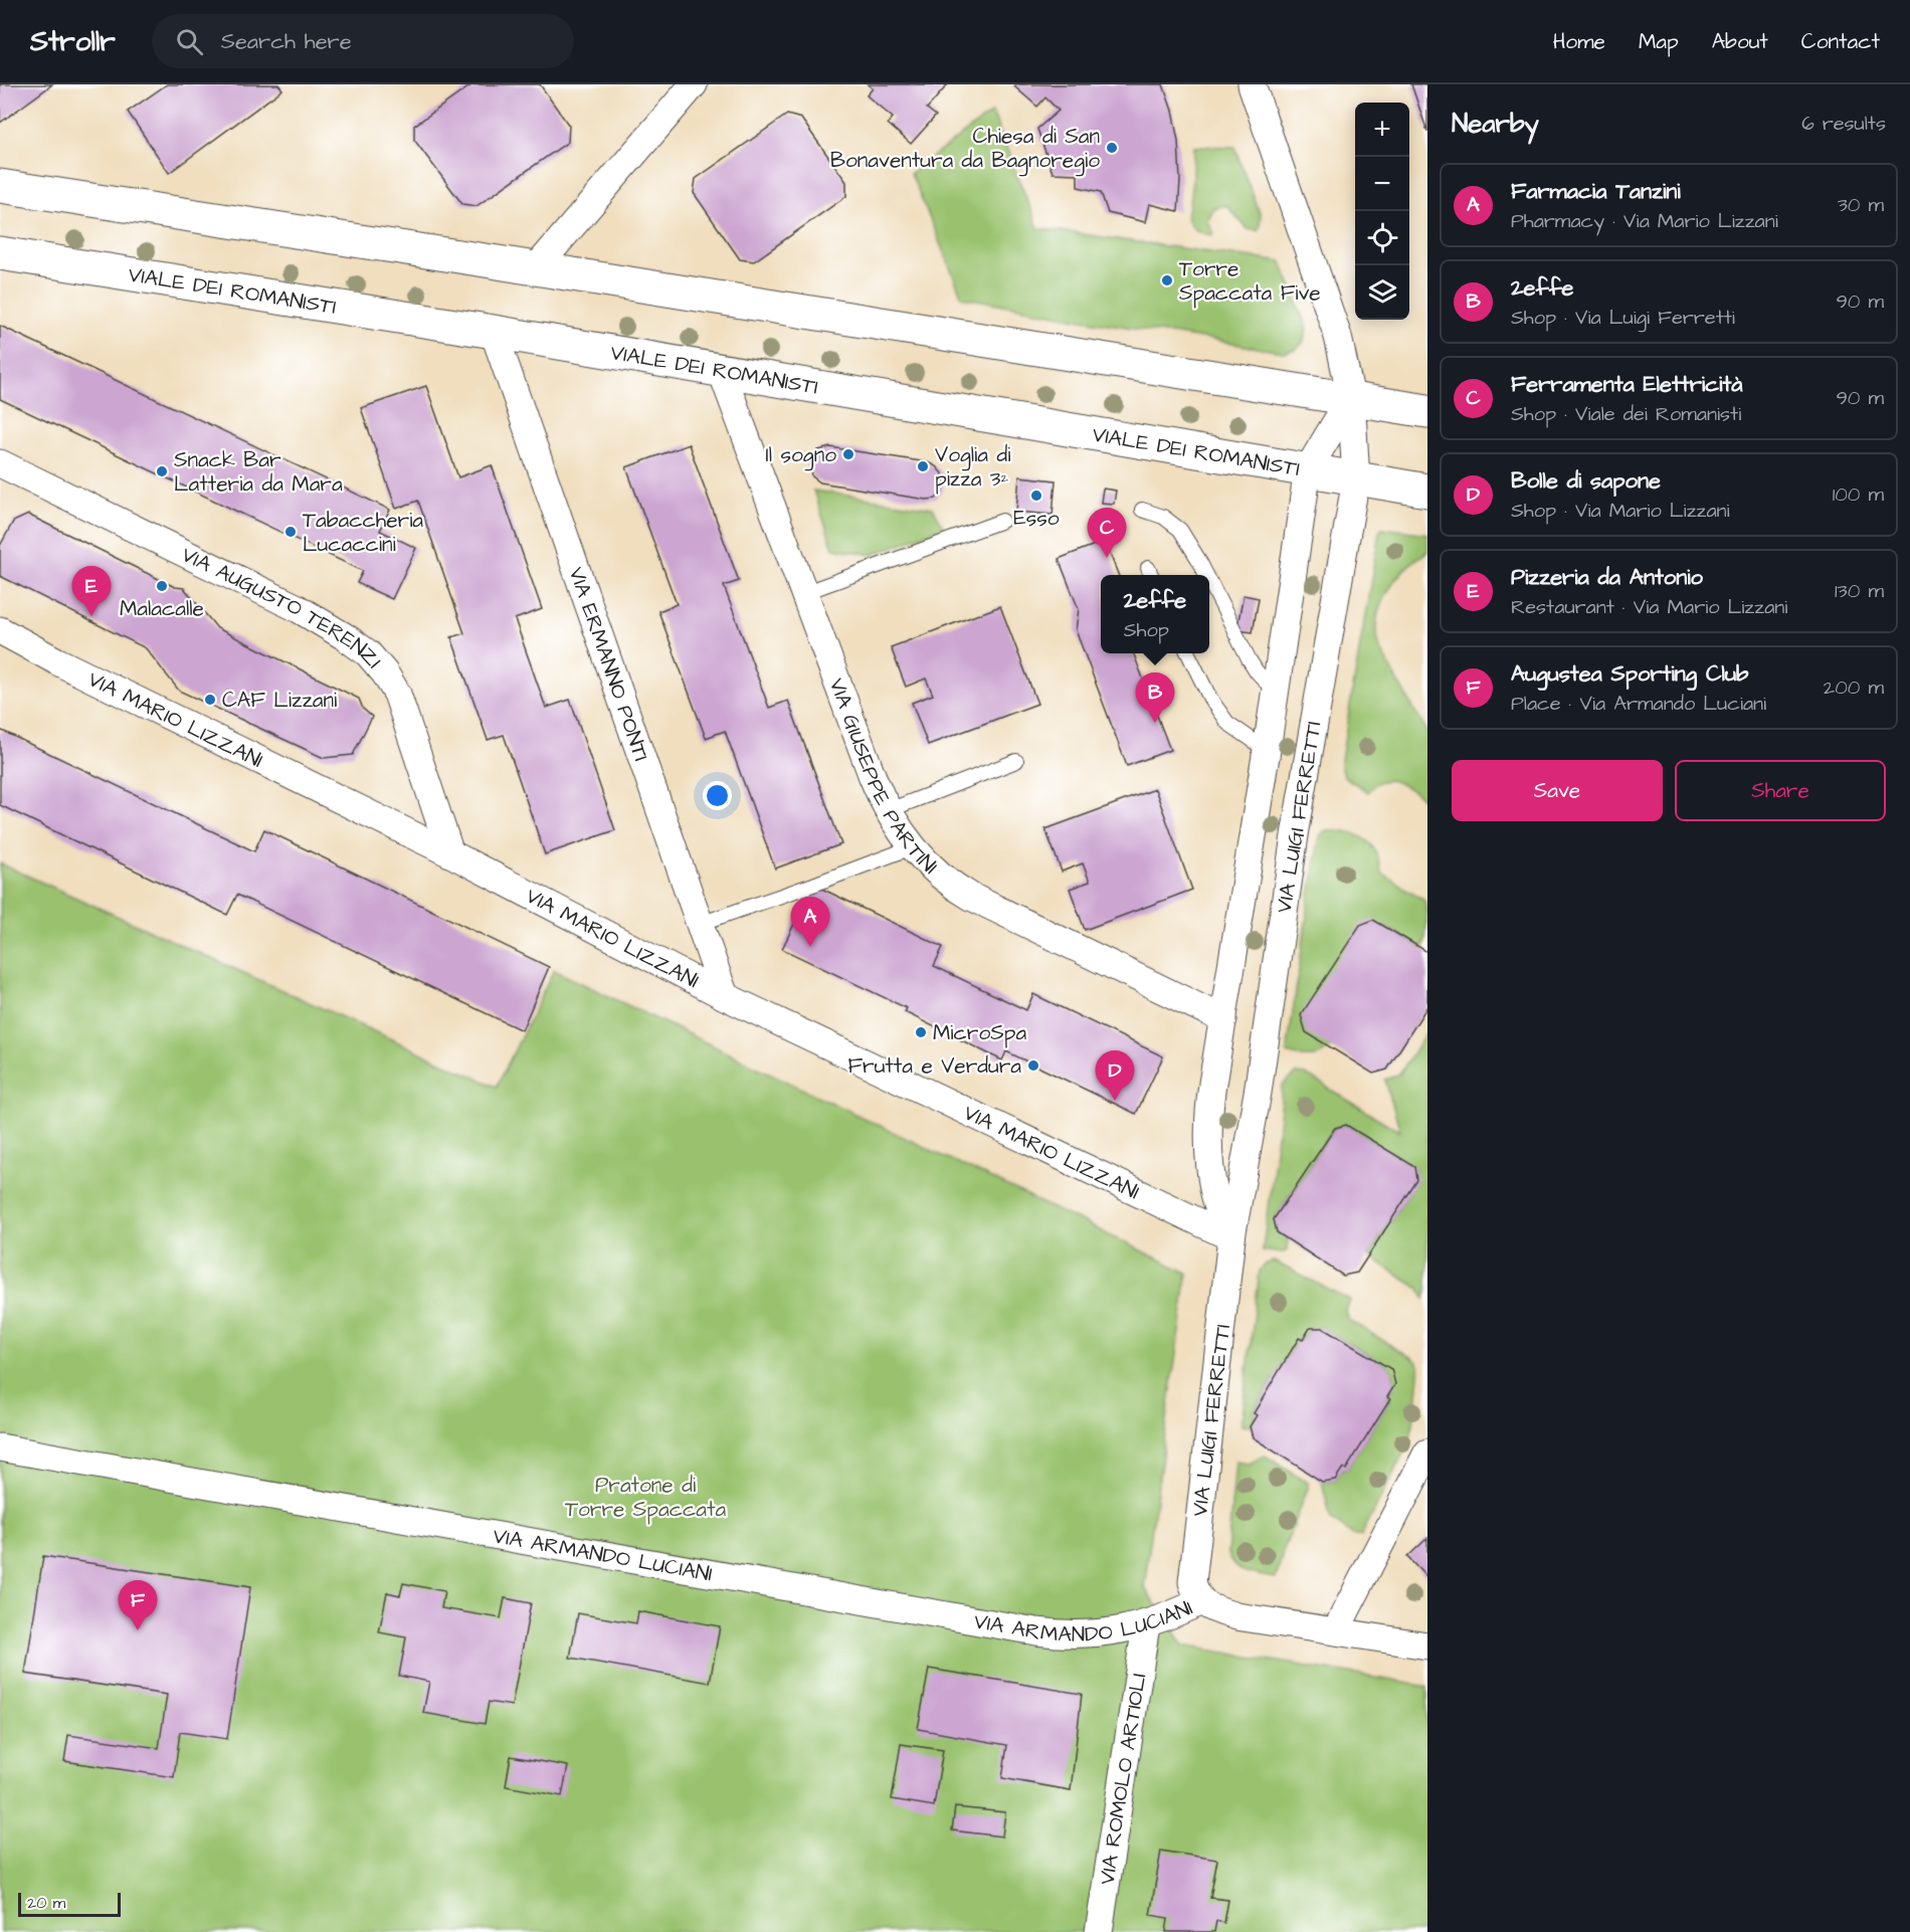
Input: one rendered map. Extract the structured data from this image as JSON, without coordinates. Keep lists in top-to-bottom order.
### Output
{
  "streets": {
    "street": [
      "VIALE DEI ROMANISTI",
      "VIA AUGUSTO TERENZI",
      "VIA ERMANNO PONTI",
      "VIA MARIO LIZZANI",
      "VIA GIUSEPPE PARTINI",
      "VIA LUIGI FERRETTI",
      "VIA ARMANDO LUCIANI",
      "VIA ROMOLO ARTIOLI"
    ]
  },
  "crossings": [
    ["VIALE DEI ROMANISTI", "VIA ERMANNO PONTI"],
    ["VIALE DEI ROMANISTI", "VIA GIUSEPPE PARTINI"],
    ["VIALE DEI ROMANISTI", "VIA LUIGI FERRETTI"],
    ["VIA AUGUSTO TERENZI", "VIA MARIO LIZZANI"],
    ["VIA ERMANNO PONTI", "VIA MARIO LIZZANI"],
    ["VIA MARIO LIZZANI", "VIA LUIGI FERRETTI"],
    ["VIA GIUSEPPE PARTINI", "VIA LUIGI FERRETTI"],
    ["VIA LUIGI FERRETTI", "VIA ARMANDO LUCIANI"],
    ["VIA ARMANDO LUCIANI", "VIA ROMOLO ARTIOLI"]
  ],
  "parks": ["Pratone di Torre Spaccata"],
  "places": [
    "Chiesa di San Bonaventura da Bagnoregio",
    "Torre Spaccata Five",
    "Il sogno",
    "Voglia di pizza 3²",
    "Snack Bar Latteria da Mara",
    "Esso",
    "Tabaccheria Lucaccini",
    "Malacalle",
    "CAF Lizzani",
    "MicroSpa",
    "Frutta e Verdura"
  ],
  "scale_bar": "20 m",
  "page": {
    "header": "Strollr",
    "search": "Search here",
    "nav": [
      "Home",
      "Map",
      "About",
      "Contact"
    ],
    "heading": ["Nearby", "6 results"],
    "map_buttons": ["+", "−"],
    "list": [
      {
        "mark": "A",
        "name": "Farmacia Tanzini",
        "note": "Pharmacy · Via Mario Lizzani",
        "value": "30 m"
      },
      {
        "mark": "B",
        "name": "2effe",
        "note": "Shop · Via Luigi Ferretti",
        "value": "90 m"
      },
      {
        "mark": "C",
        "name": "Ferramenta Elettricità",
        "note": "Shop · Viale dei Romanisti",
        "value": "90 m"
      },
      {
        "mark": "D",
        "name": "Bolle di sapone",
        "note": "Shop · Via Mario Lizzani",
        "value": "100 m"
      },
      {
        "mark": "E",
        "name": "Pizzeria da Antonio",
        "note": "Restaurant · Via Mario Lizzani",
        "value": "130 m"
      },
      {
        "mark": "F",
        "name": "Augustea Sporting Club",
        "note": "Place · Via Armando Luciani",
        "value": "200 m"
      }
    ],
    "pins": [
      "C",
      "E",
      "B",
      "A",
      "D",
      "F"
    ],
    "popup": ["2effe", "Shop"],
    "buttons": ["Save", "Share"],
    "scale": "20 m"
  }
}
